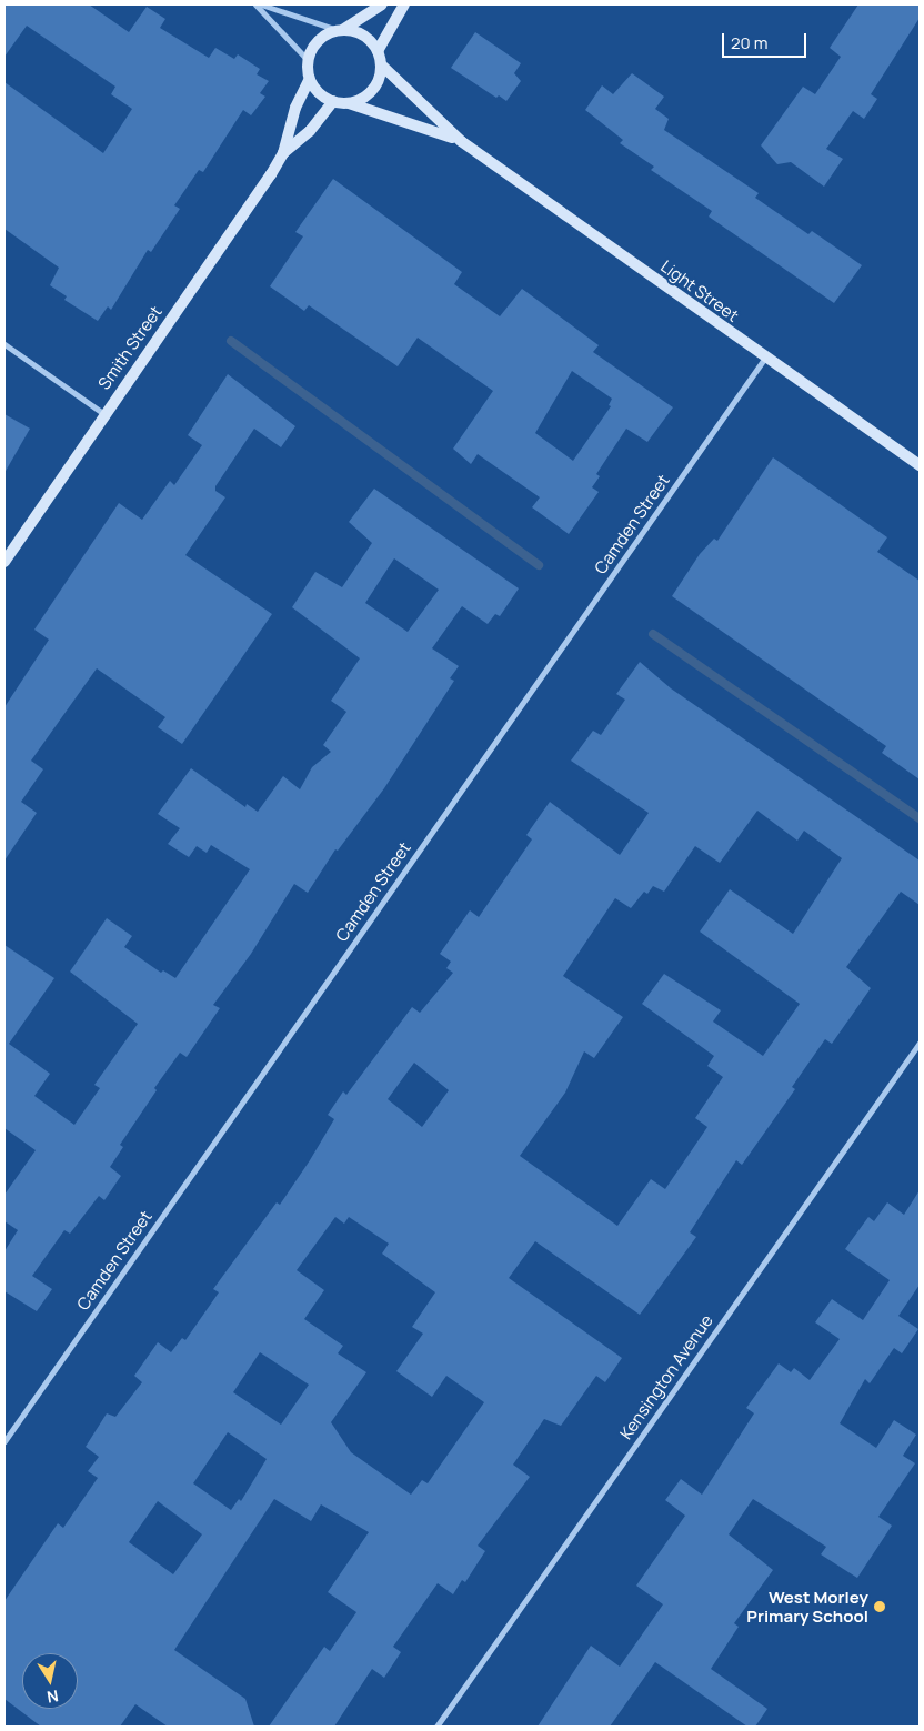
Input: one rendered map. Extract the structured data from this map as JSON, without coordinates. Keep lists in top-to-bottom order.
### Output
{
  "streets": {
    "street": [
      "Light Street",
      "Smith Street",
      "Camden Street",
      "Kensington Avenue"
    ]
  },
  "crossings": [
    ["Light Street", "Smith Street"],
    ["Light Street", "Camden Street"]
  ],
  "places": ["West Morley Primary School"],
  "scale_bar": "20 m",
  "north": "bottom"
}
